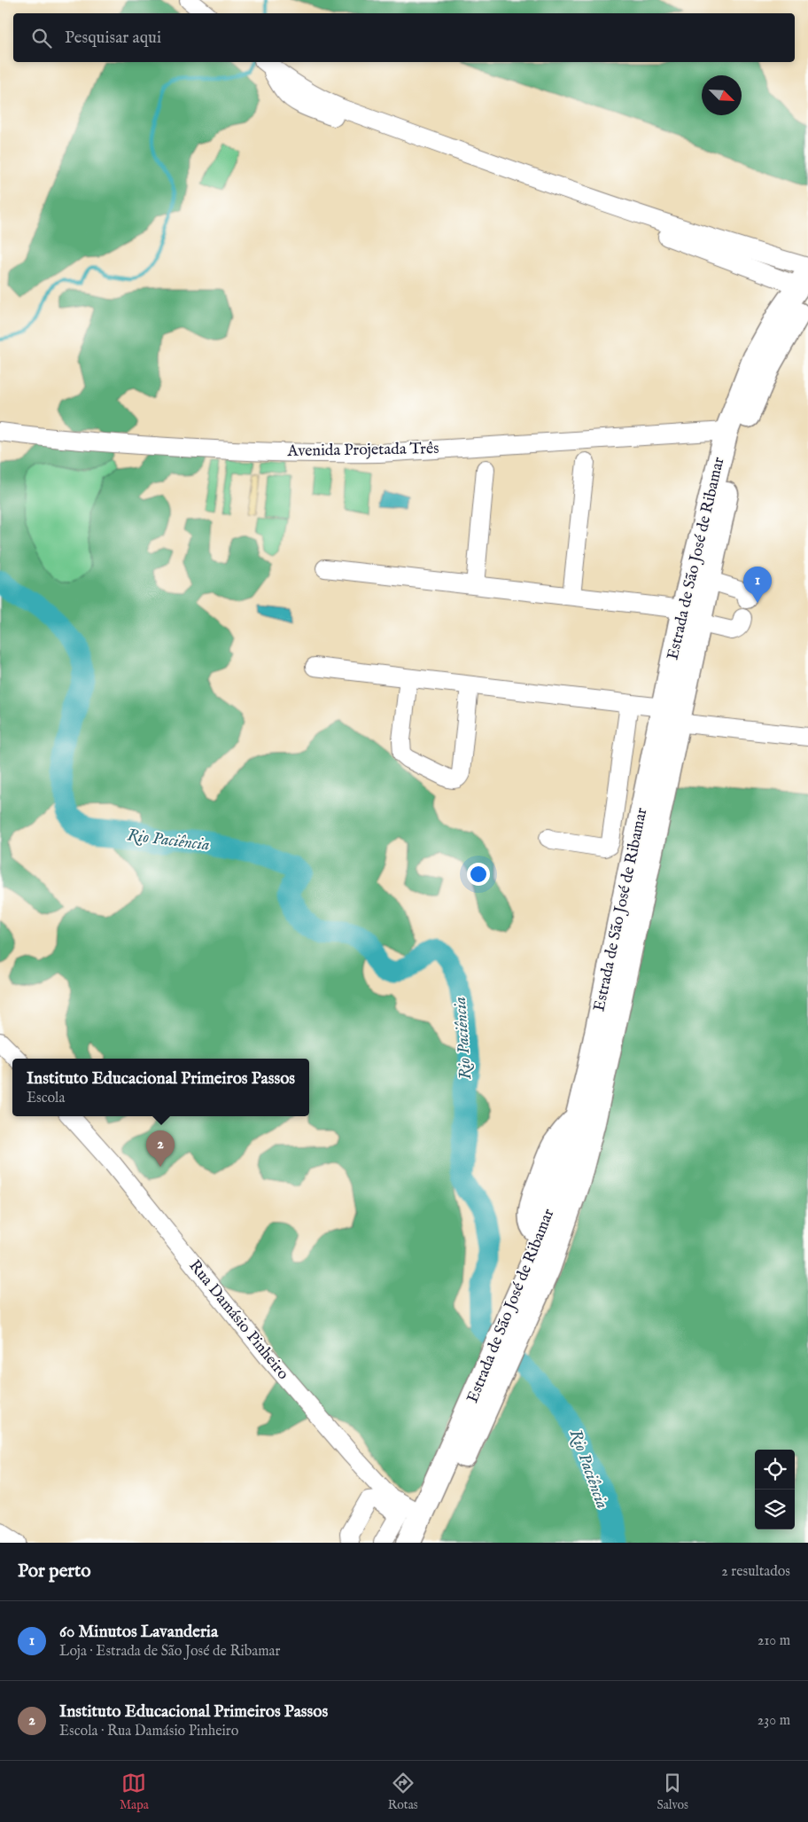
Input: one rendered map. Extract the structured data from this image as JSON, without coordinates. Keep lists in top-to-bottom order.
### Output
{
  "streets": {
    "main road": ["Estrada de São José de Ribamar"],
    "street": ["Avenida Projetada Três", "Rua Damásio Pinheiro"]
  },
  "crossings": [
    ["Avenida Projetada Três", "Estrada de São José de Ribamar"],
    ["Estrada de São José de Ribamar", "Rua Damásio Pinheiro"]
  ],
  "water": ["Rio Paciência"],
  "north": "bottom right",
  "page": {
    "search": "Pesquisar aqui",
    "pins": ["1", "2"],
    "popup": ["Instituto Educacional Primeiros Passos", "Escola"],
    "heading": ["Por perto", "2 resultados"],
    "list": [
      {
        "mark": "1",
        "name": "60 Minutos Lavanderia",
        "note": "Loja · Estrada de São José de Ribamar",
        "value": "210 m"
      },
      {
        "mark": "2",
        "name": "Instituto Educacional Primeiros Passos",
        "note": "Escola · Rua Damásio Pinheiro",
        "value": "230 m"
      }
    ],
    "nav": ["Mapa", "Rotas", "Salvos"]
  }
}
